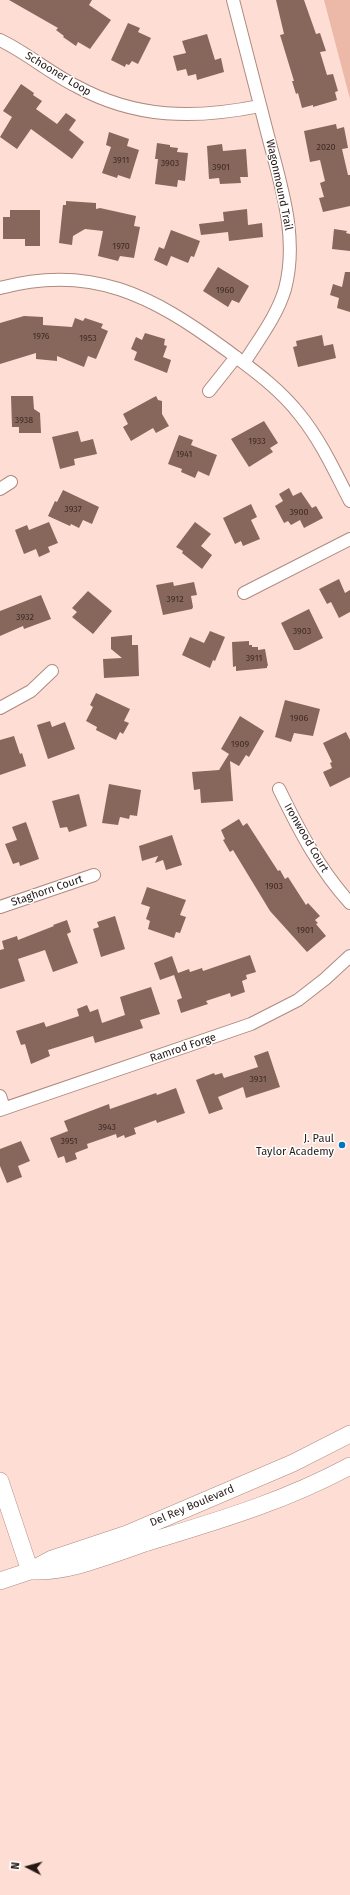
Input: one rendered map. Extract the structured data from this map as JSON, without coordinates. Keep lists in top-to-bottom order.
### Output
{
  "streets": {
    "main road": ["Del Rey Boulevard"],
    "street": [
      "Schooner Loop",
      "Wagonmound Trail",
      "Ironwood Court",
      "Staghorn Court",
      "Ramrod Forge"
    ]
  },
  "crossings": [
    ["Schooner Loop", "Wagonmound Trail"]
  ],
  "places": ["J. Paul Taylor Academy"],
  "house_numbers": [
    "2020",
    "3911",
    "3903",
    "3901",
    "1970",
    "1960",
    "1976",
    "1953",
    "3938",
    "1933",
    "1941",
    "3937",
    "3900",
    "3912",
    "3932",
    "3903",
    "3911",
    "1906",
    "1909",
    "1903",
    "1901",
    "3931",
    "3943",
    "3951"
  ],
  "north": "left"
}
